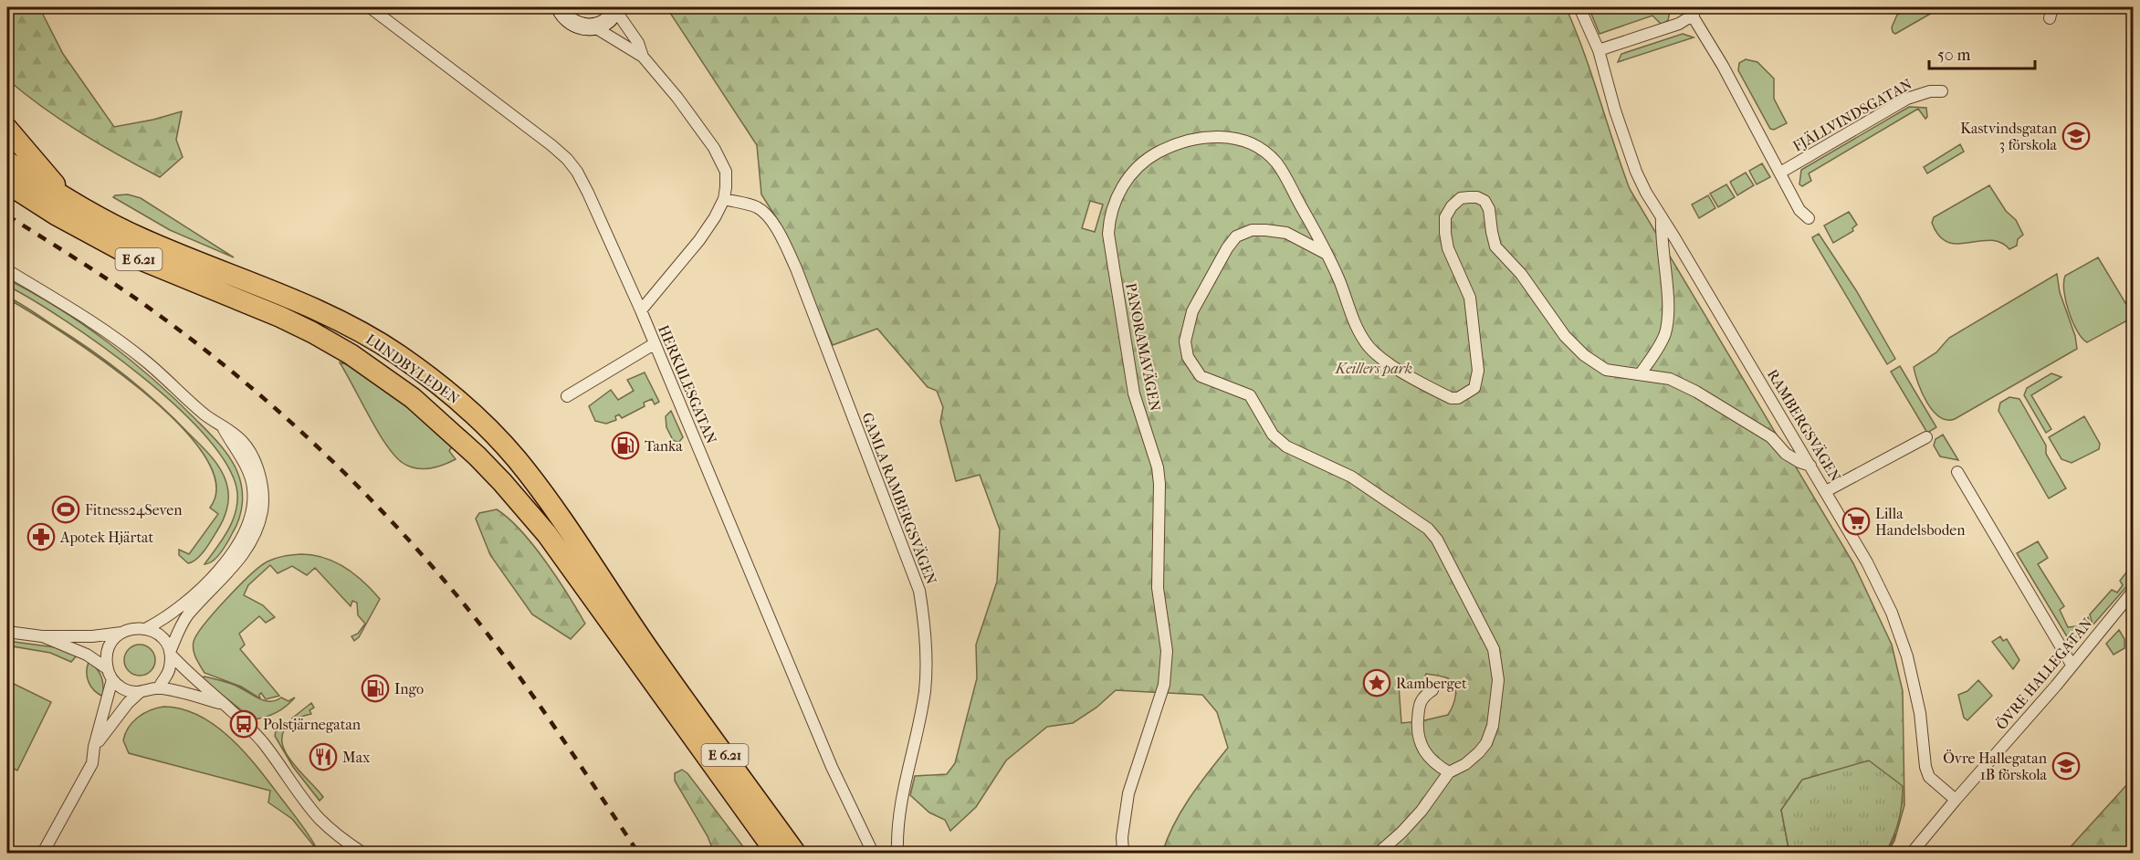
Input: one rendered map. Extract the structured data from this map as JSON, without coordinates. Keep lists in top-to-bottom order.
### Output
{
  "streets": {
    "highway": ["E 6.21", "LUNDBYLEDEN"],
    "street": [
      "FJÄLLVINDSGATAN",
      "PANORAMAVÄGEN",
      "HERKULESGATAN",
      "RAMBERGSVÄGEN",
      "GAMLA RAMBERGSVÄGEN",
      "ÖVRE HALLEGATAN"
    ]
  },
  "crossings": [
    ["PANORAMAVÄGEN", "RAMBERGSVÄGEN"],
    ["RAMBERGSVÄGEN", "ÖVRE HALLEGATAN"]
  ],
  "parks": ["Keillers park"],
  "places": {
    "school or university": ["Kastvindsgatan 3 förskola", "Övre Hallegatan 1B förskola"],
    "fuel station": ["Tanka", "Ingo"],
    "sports": ["Fitness24Seven"],
    "supermarket": ["Lilla Handelsboden"],
    "pharmacy": ["Apotek Hjärtat"],
    "place": ["Ramberget"],
    "bus stop": ["Polstjärnegatan"],
    "restaurant": ["Max"]
  },
  "scale_bar": "50 m"
}
